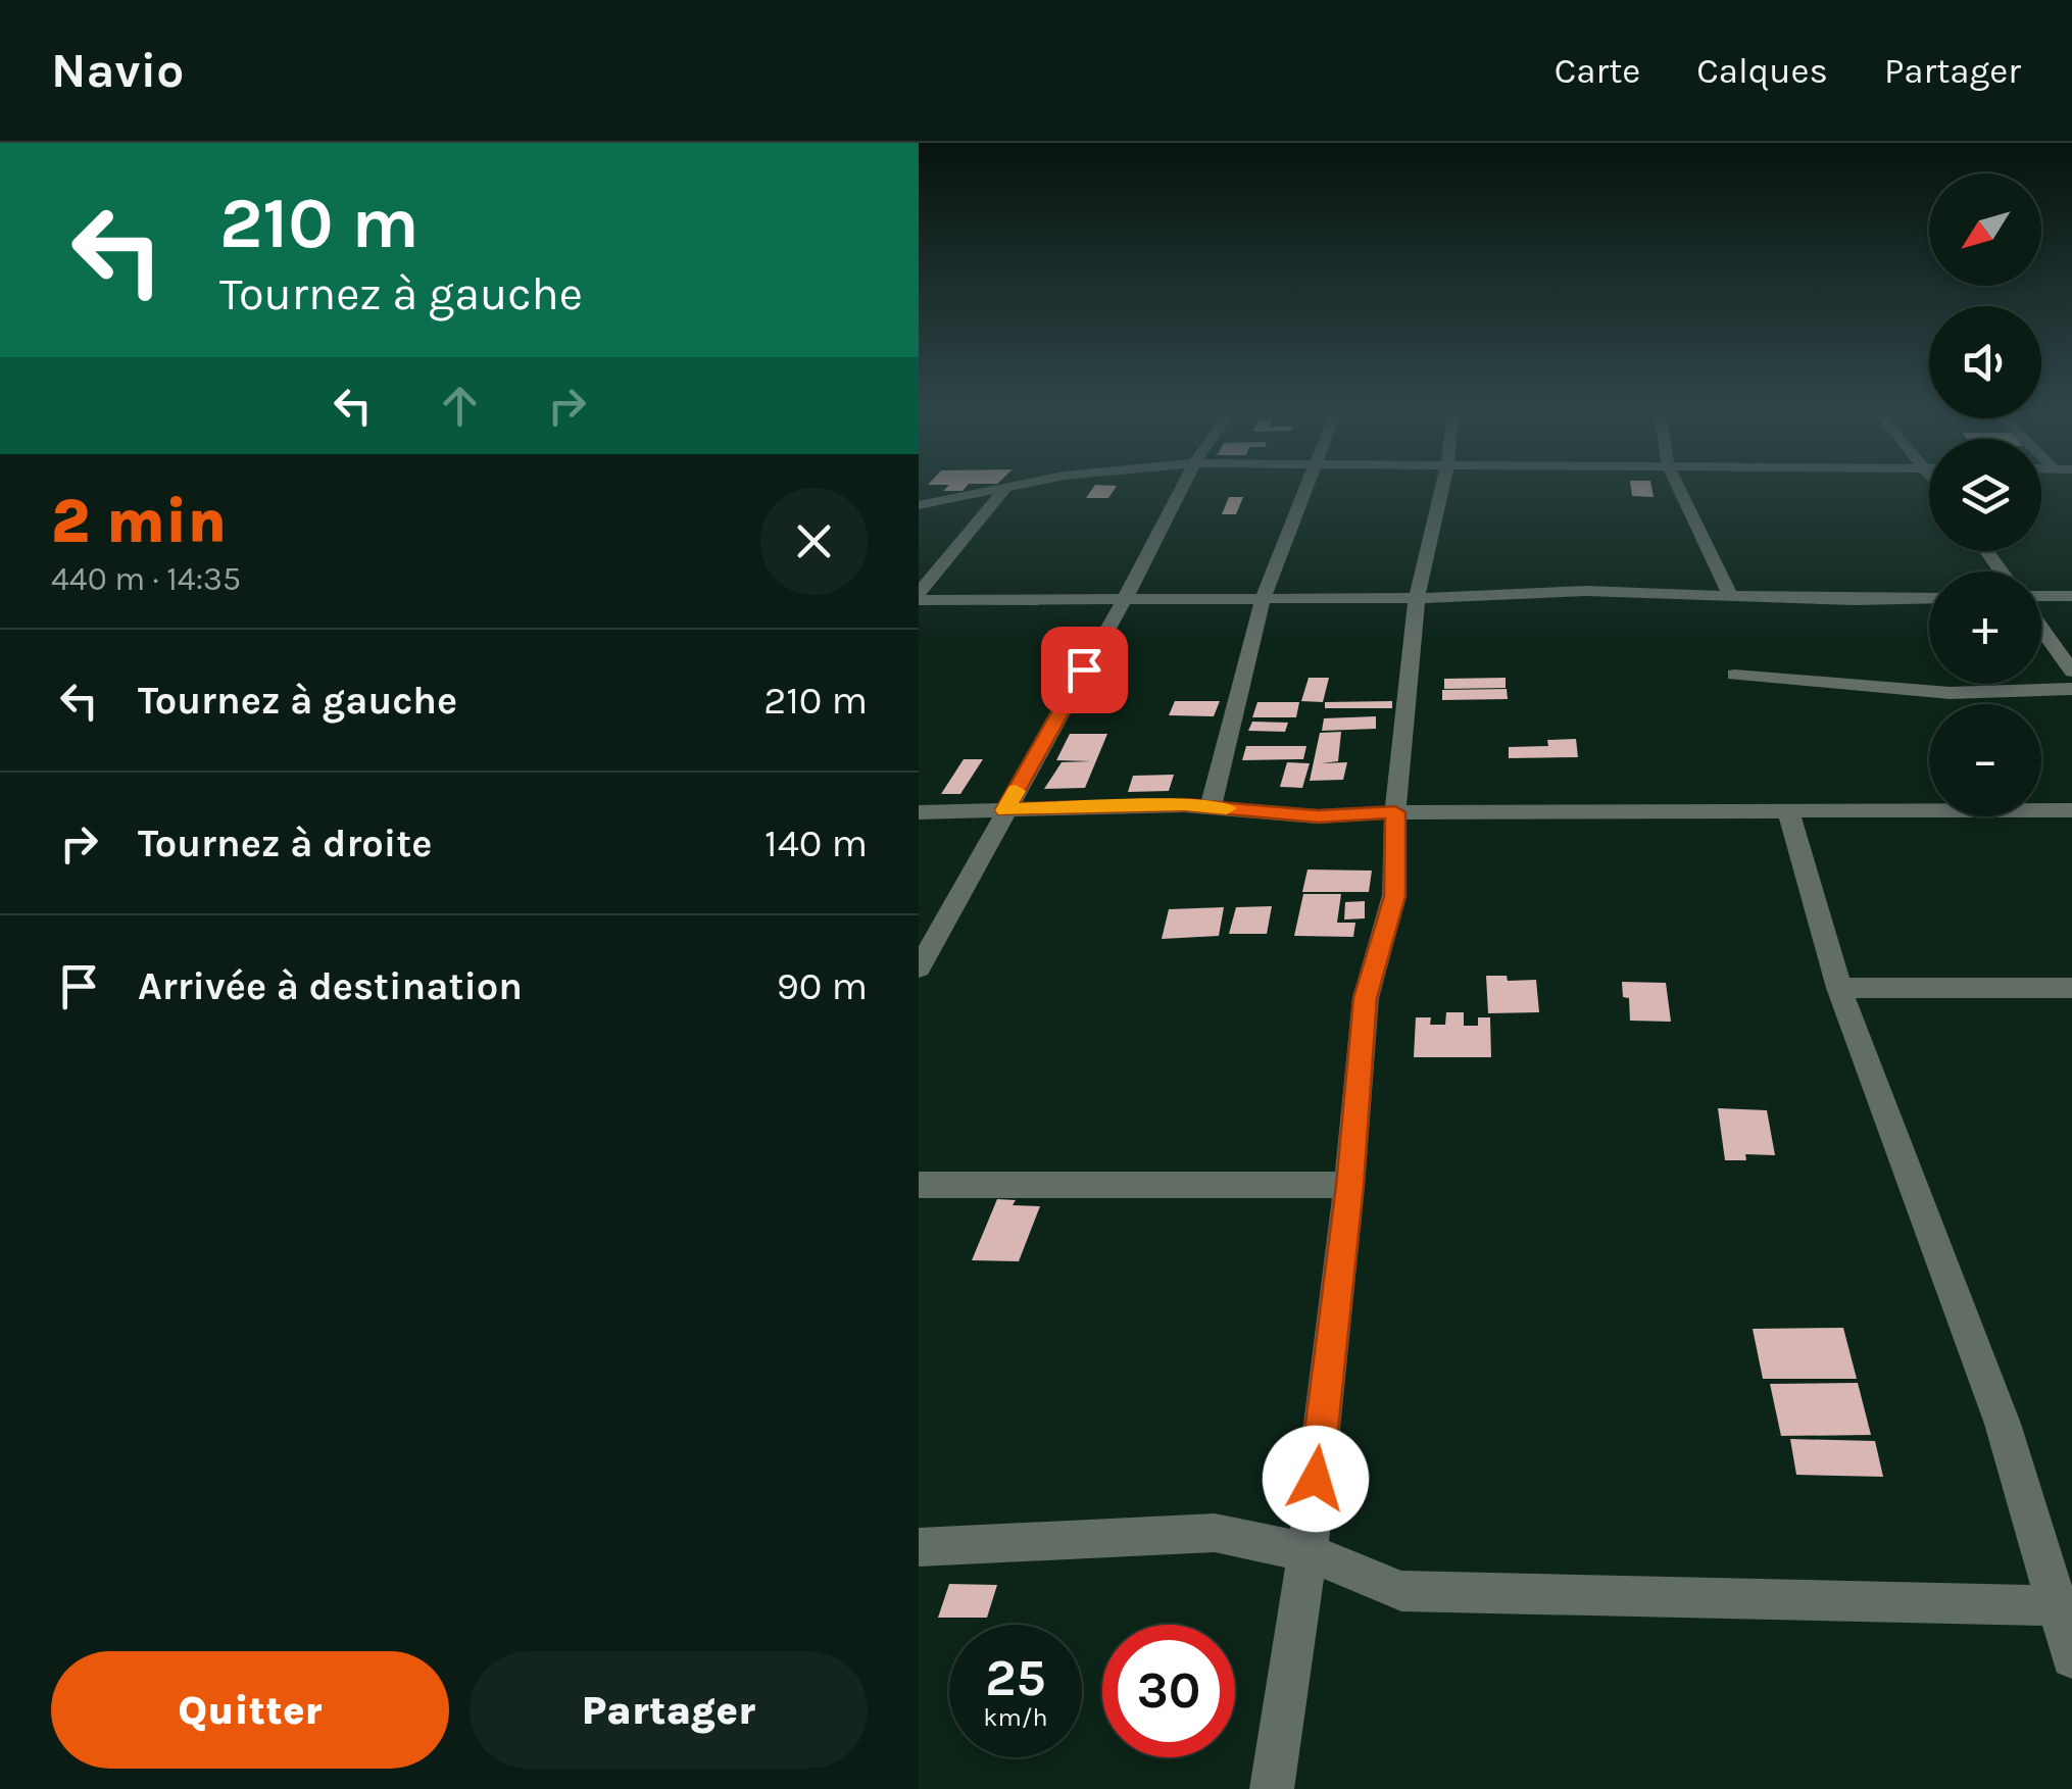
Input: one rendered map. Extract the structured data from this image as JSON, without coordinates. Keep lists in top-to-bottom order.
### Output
{
  "north": "bottom left",
  "page": {
    "header": "Navio",
    "nav": ["Carte", "Calques", "Partager"],
    "turn": ["210 m", "Tournez à gauche"],
    "map_buttons": ["+", "−"],
    "heading": ["2 min", "440 m · 14:35"],
    "list": [
      {
        "name": "Tournez à gauche",
        "value": "210 m"
      },
      {
        "name": "Tournez à droite",
        "value": "140 m"
      },
      {
        "name": "Arrivée à destination",
        "value": "90 m"
      }
    ],
    "speed": "25 km/h",
    "limit": "30",
    "buttons": ["Quitter", "Partager"]
  }
}
